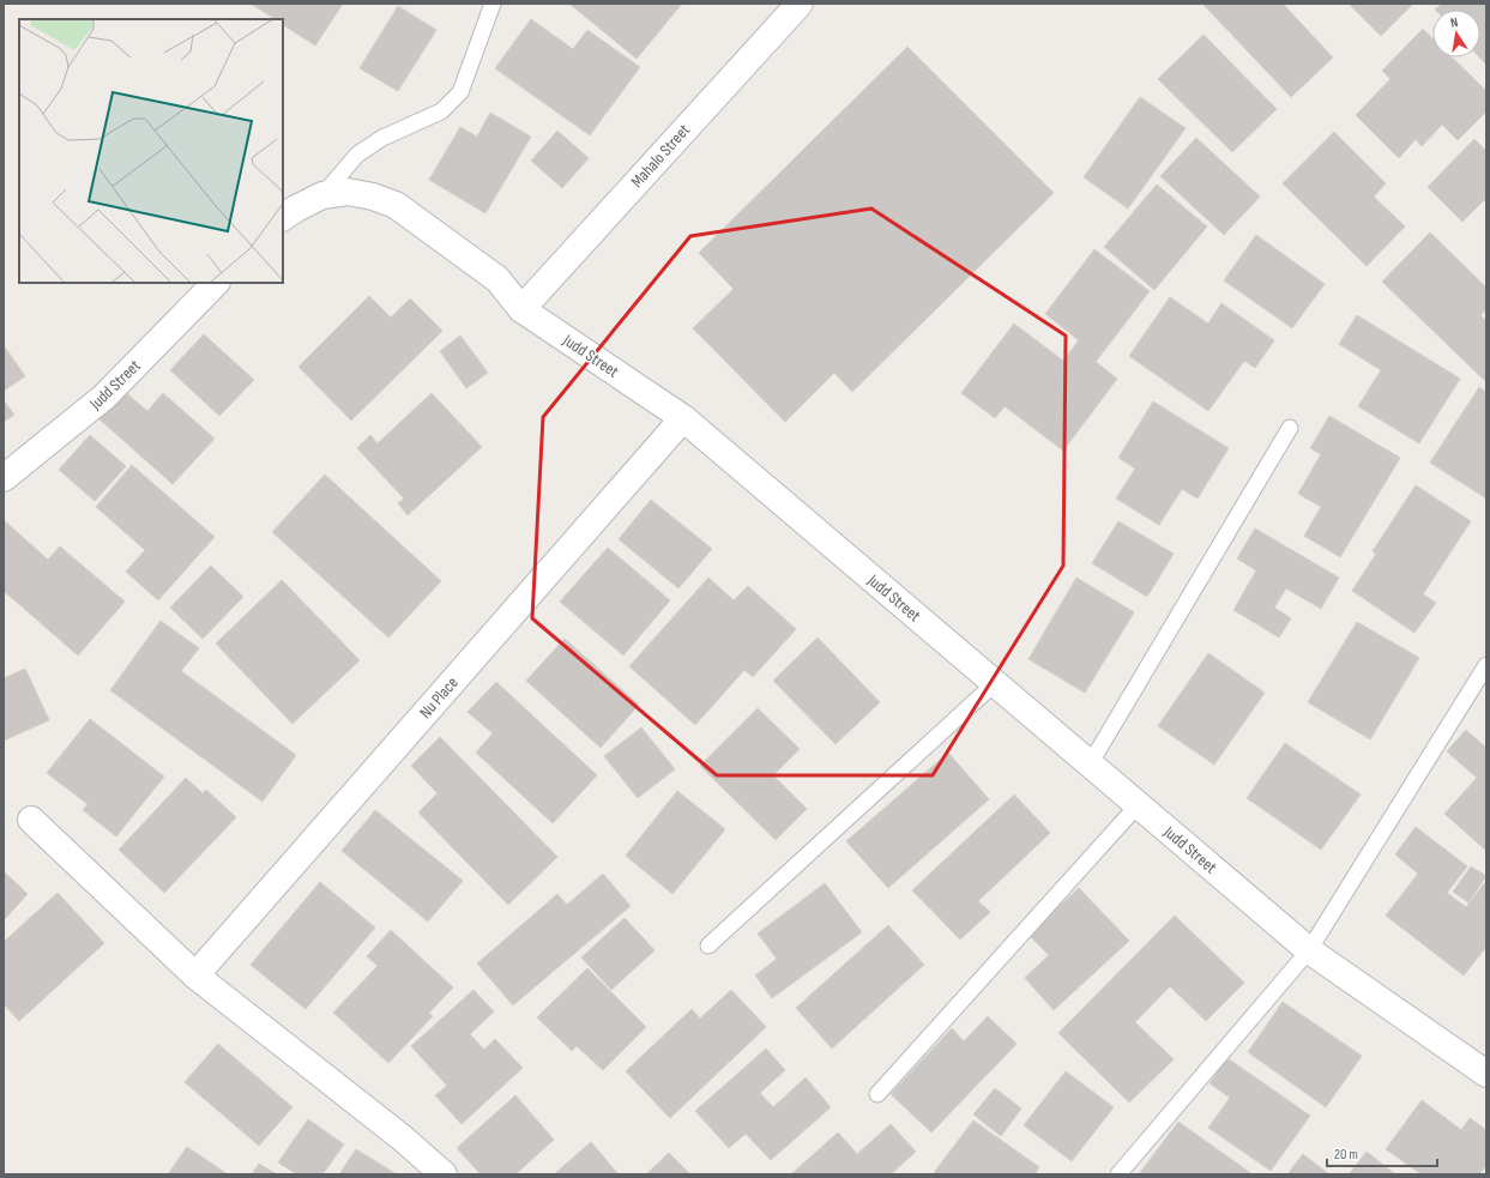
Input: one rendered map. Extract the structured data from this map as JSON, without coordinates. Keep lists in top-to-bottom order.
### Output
{
  "streets": {
    "street": ["Mahalo Street", "Judd Street", "Nu Place"]
  },
  "crossings": [
    ["Mahalo Street", "Judd Street"],
    ["Judd Street", "Nu Place"]
  ],
  "scale_bar": "20 m",
  "north": "top"
}
